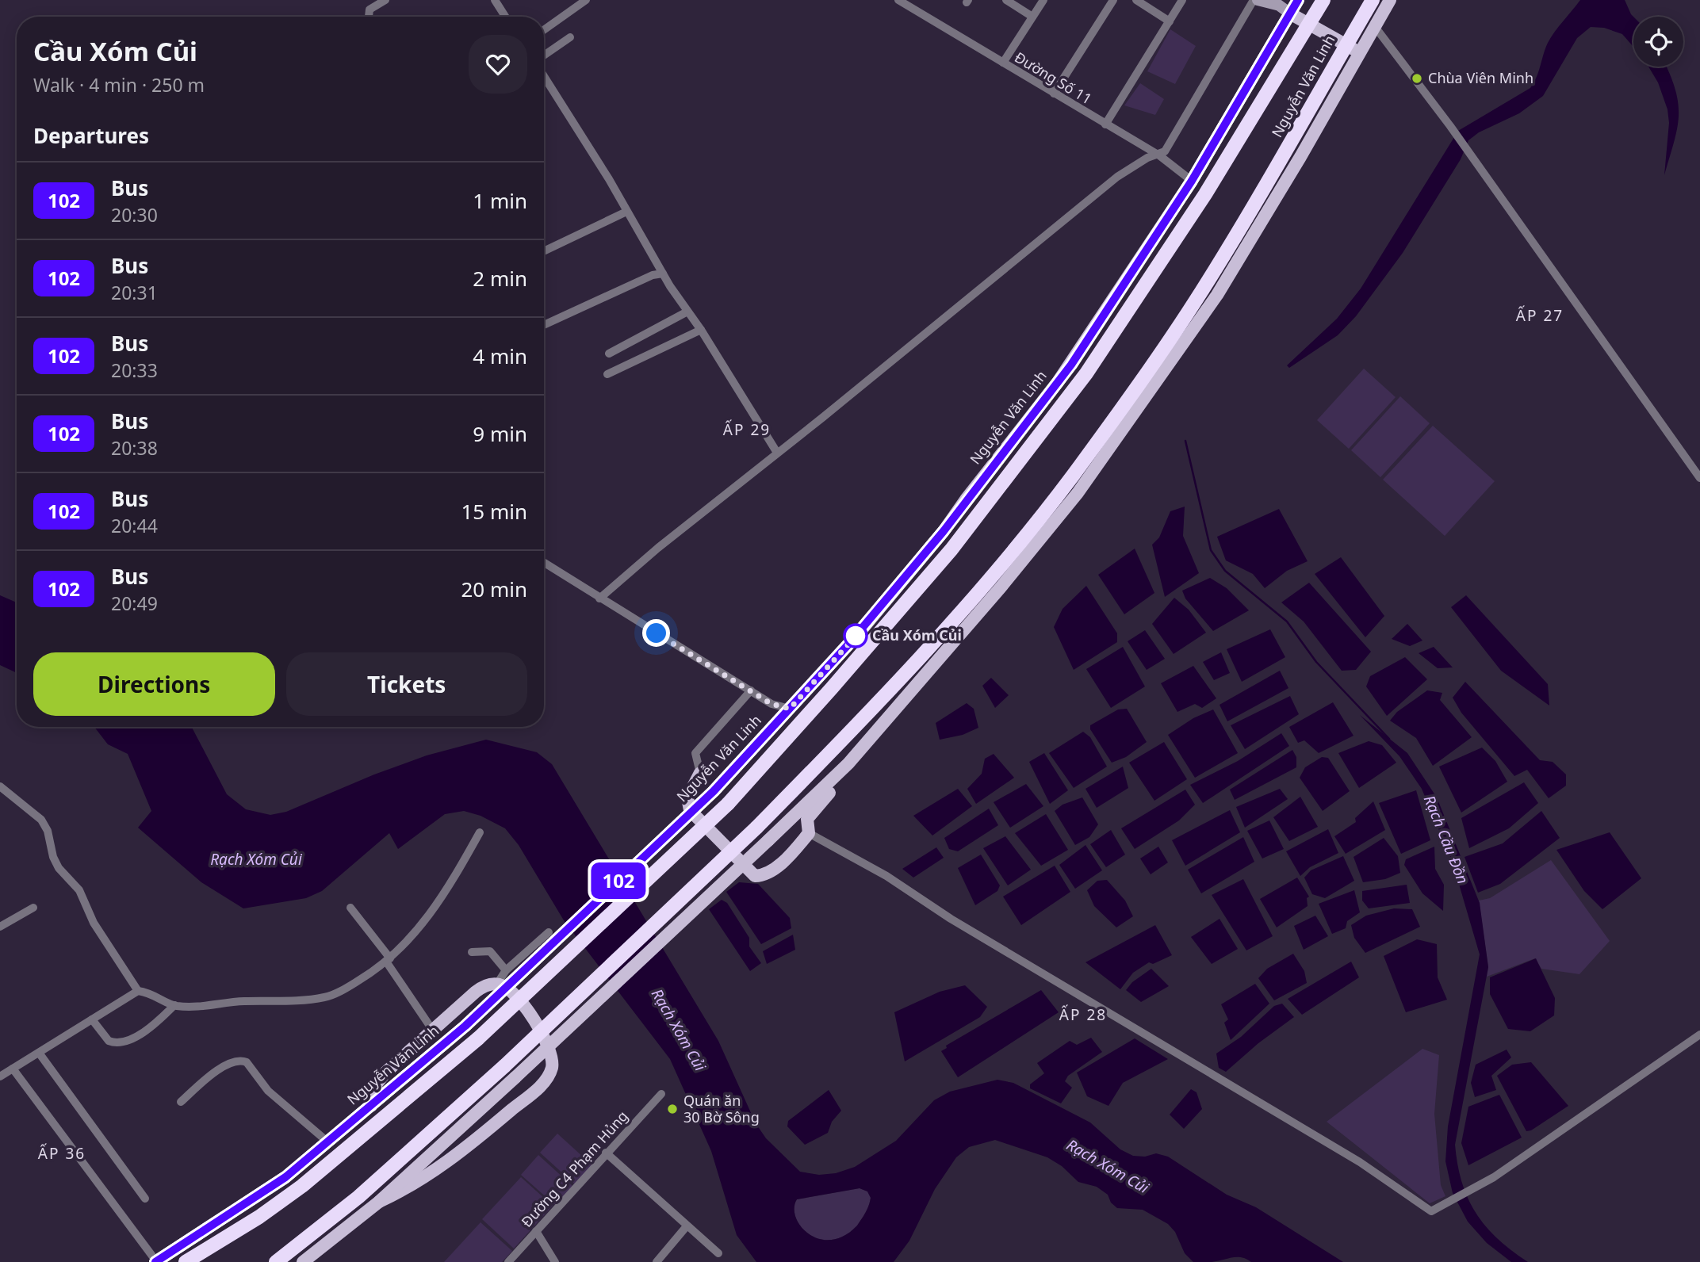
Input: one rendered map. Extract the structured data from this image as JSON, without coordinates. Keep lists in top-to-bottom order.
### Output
{
  "streets": {
    "highway": ["Nguyễn Văn Linh"],
    "street": ["Đường Số 11", "Đường C4 Phạm Hủng"]
  },
  "crossings": [
    ["Đường Số 11", "Nguyễn Văn Linh"]
  ],
  "districts": [
    "ẤP 27",
    "ẤP 29",
    "ẤP 28",
    "ẤP 36"
  ],
  "water": ["Rạch Cầu Đồn", "Rạch Xóm Củi"],
  "places": ["Chùa Viên Minh", "Cầu Xóm Củi", "Quán ăn 30 Bờ Sông"],
  "lines": ["bus line 102"],
  "page": {
    "on_map": "102",
    "heading": [
      ["Cầu Xóm Củi", "Walk · 4 min · 250 m"],
      "Departures"
    ],
    "list": [
      {
        "mark": "102",
        "name": "Bus",
        "note": "20:30",
        "value": "1 min"
      },
      {
        "mark": "102",
        "name": "Bus",
        "note": "20:31",
        "value": "2 min"
      },
      {
        "mark": "102",
        "name": "Bus",
        "note": "20:33",
        "value": "4 min"
      },
      {
        "mark": "102",
        "name": "Bus",
        "note": "20:38",
        "value": "9 min"
      },
      {
        "mark": "102",
        "name": "Bus",
        "note": "20:44",
        "value": "15 min"
      },
      {
        "mark": "102",
        "name": "Bus",
        "note": "20:49",
        "value": "20 min"
      }
    ],
    "buttons": ["Directions", "Tickets"]
  }
}
